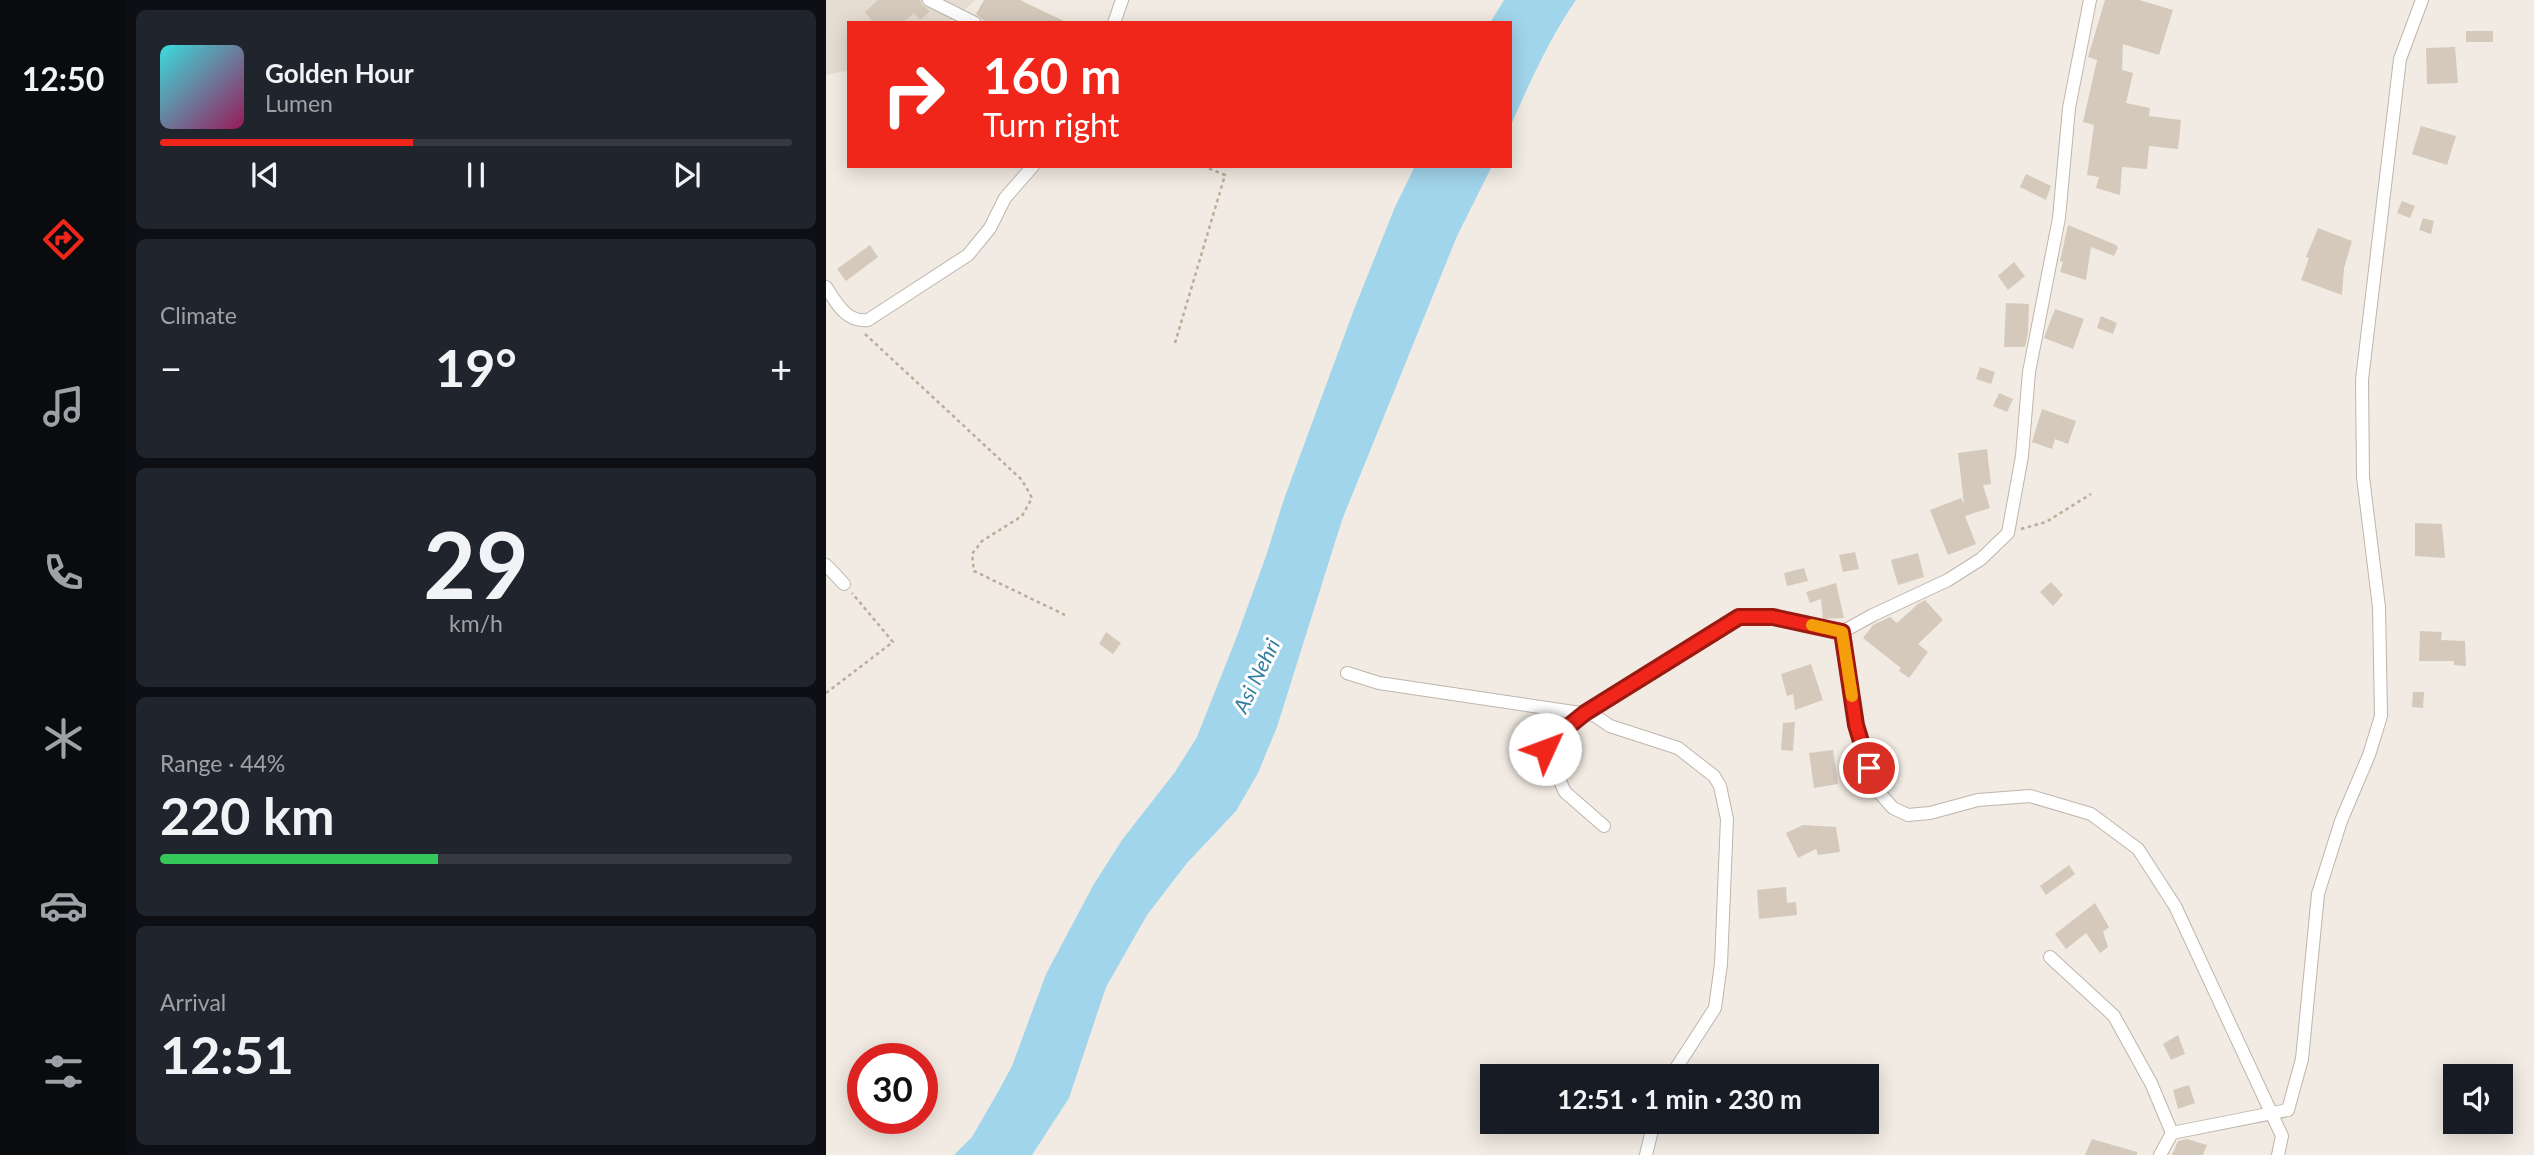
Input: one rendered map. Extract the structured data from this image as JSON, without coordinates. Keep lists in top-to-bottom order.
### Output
{
  "water": ["Asi Nehri"],
  "page": {
    "tabs": "12:50",
    "turn": ["160 m", "Turn right"],
    "song": ["Golden Hour", "Lumen"],
    "tile": [
      "Climate",
      ["29", "km/h"],
      ["Range · 44%", "220 km"],
      ["Arrival", "12:51"]
    ],
    "heat": ["−", "19°", "+"],
    "limit": "30",
    "trip": "12:51 · 1 min · 230 m"
  }
}
